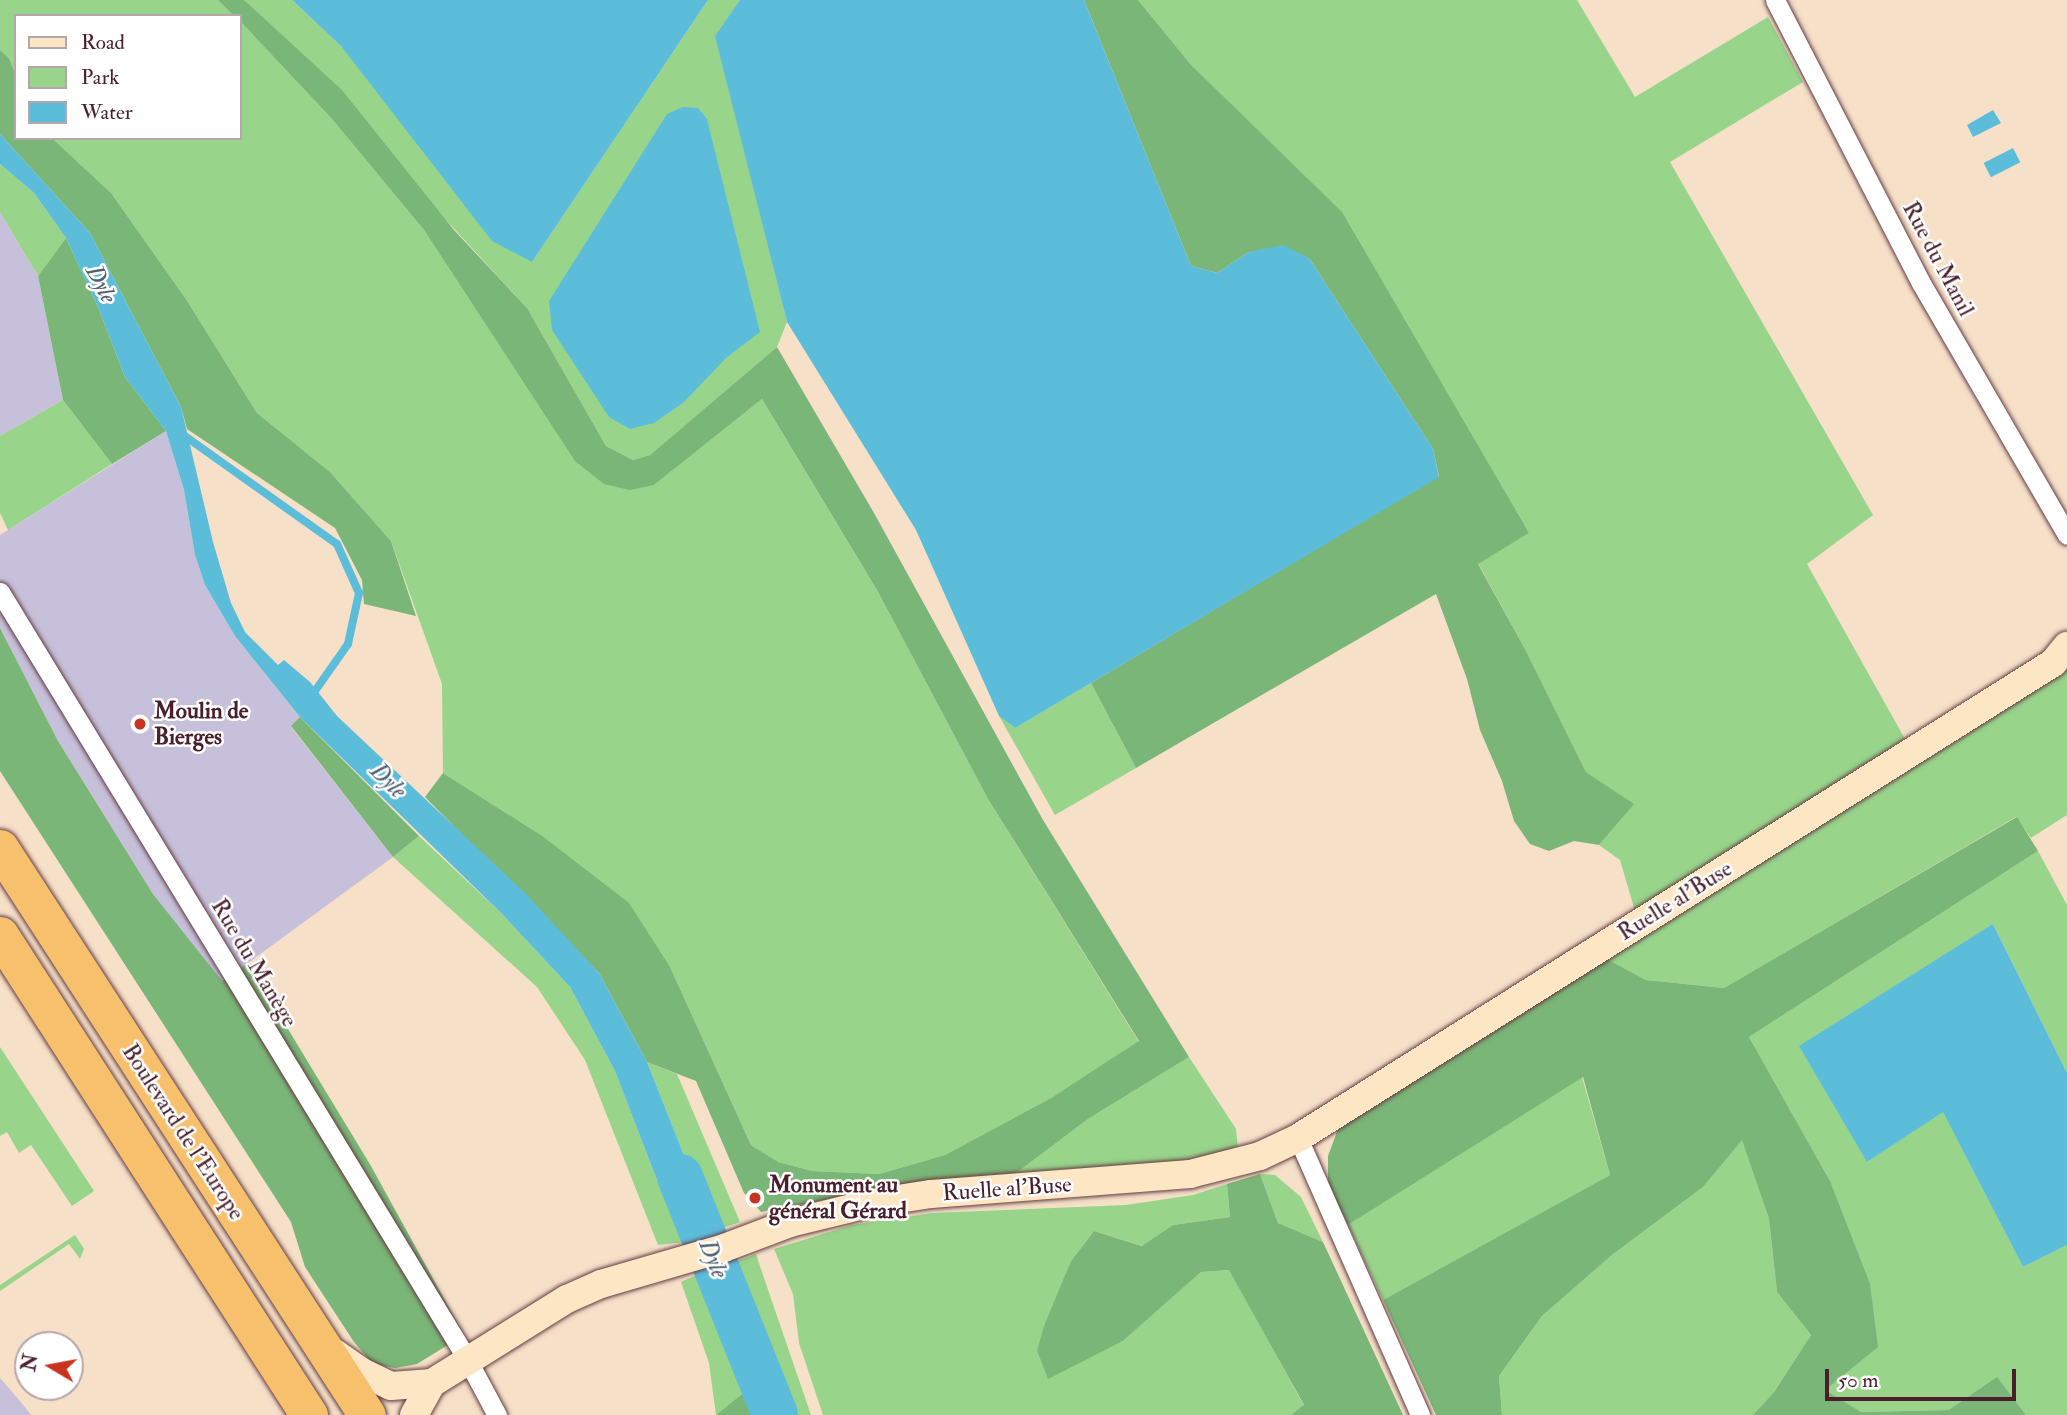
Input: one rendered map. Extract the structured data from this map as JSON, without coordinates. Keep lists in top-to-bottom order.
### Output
{
  "streets": {
    "highway": ["Boulevard de l'Europe"],
    "street": ["Rue du Manil", "Ruelle al'Buse", "Rue du Manège"]
  },
  "crossings": [
    ["Ruelle al'Buse", "Rue du Manège"]
  ],
  "water": ["Dyle"],
  "places": ["Moulin de Bierges", "Monument au général Gérard"],
  "legend": ["Road", "Park", "Water"],
  "scale_bar": "50 m",
  "north": "left"
}
